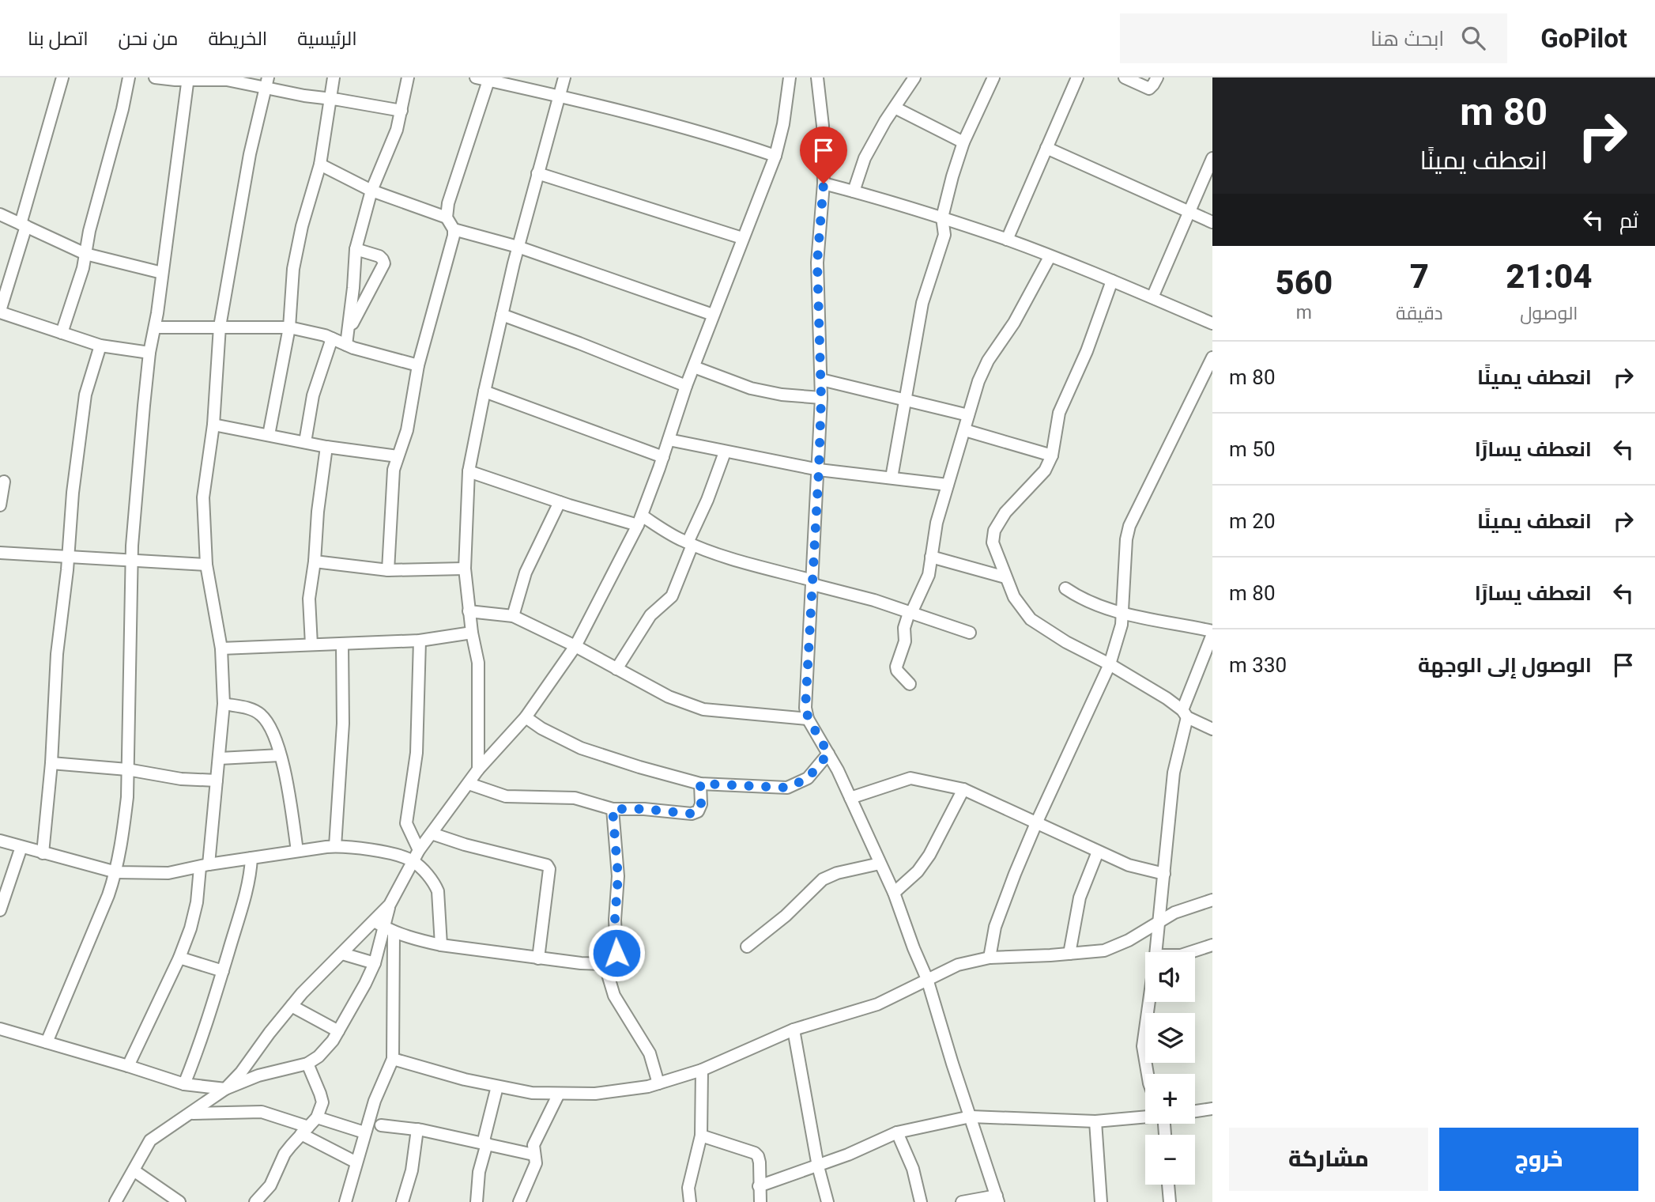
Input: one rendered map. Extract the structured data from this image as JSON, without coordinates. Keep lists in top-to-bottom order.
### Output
{
  "page": {
    "header": "GoPilot",
    "search": "ابحث هنا",
    "nav": [
      "الرئيسية",
      "الخريطة",
      "من نحن",
      "اتصل بنا"
    ],
    "turn": ["80 m", "انعطف يمينًا"],
    "then": "ثم",
    "eta": [
      "21:04",
      "الوصول",
      "7",
      "دقيقة",
      "560",
      "m"
    ],
    "list": [
      {
        "name": "انعطف يمينًا",
        "value": "80 m"
      },
      {
        "name": "انعطف يسارًا",
        "value": "50 m"
      },
      {
        "name": "انعطف يمينًا",
        "value": "20 m"
      },
      {
        "name": "انعطف يسارًا",
        "value": "80 m"
      },
      {
        "name": "الوصول إلى الوجهة",
        "value": "330 m"
      }
    ],
    "map_buttons": ["+", "−"],
    "buttons": ["خروج", "مشاركة"]
  }
}
